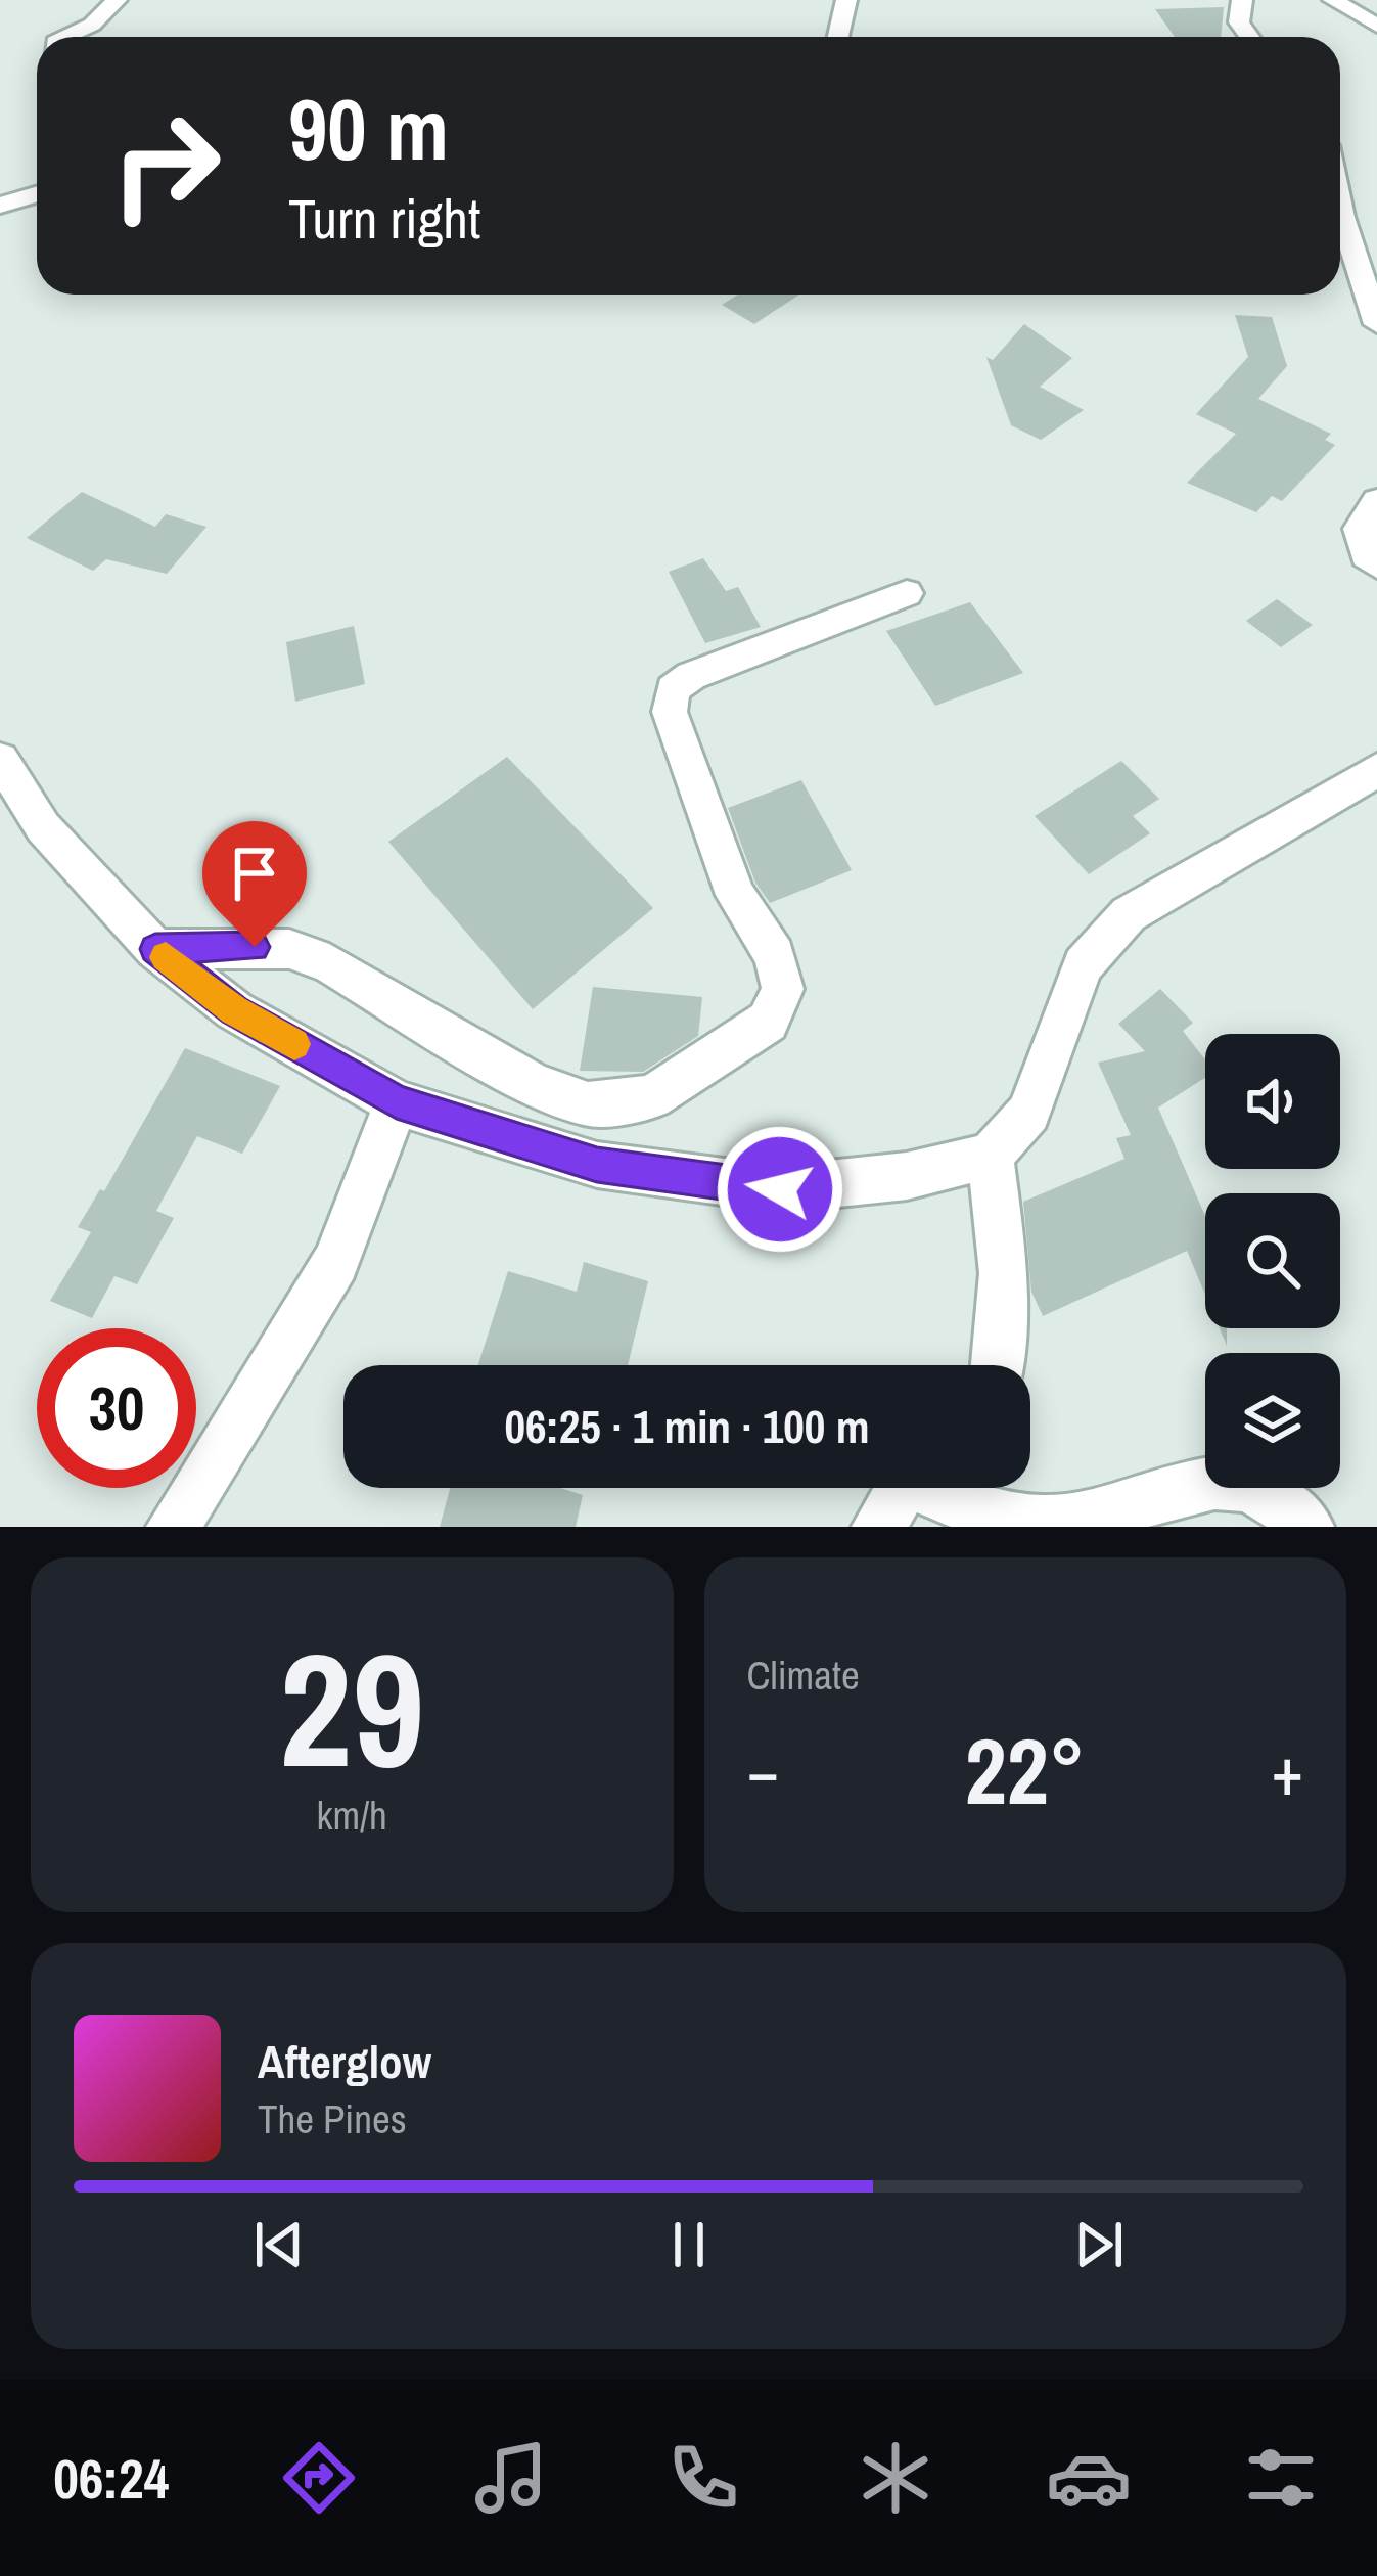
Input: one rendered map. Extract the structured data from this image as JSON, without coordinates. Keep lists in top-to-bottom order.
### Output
{
  "page": {
    "turn": ["90 m", "Turn right"],
    "limit": "30",
    "trip": "06:25 · 1 min · 100 m",
    "tile": [
      ["29", "km/h"],
      "Climate"
    ],
    "heat": ["−", "22°", "+"],
    "song": ["Afterglow", "The Pines"],
    "tabs": "06:24"
  }
}
